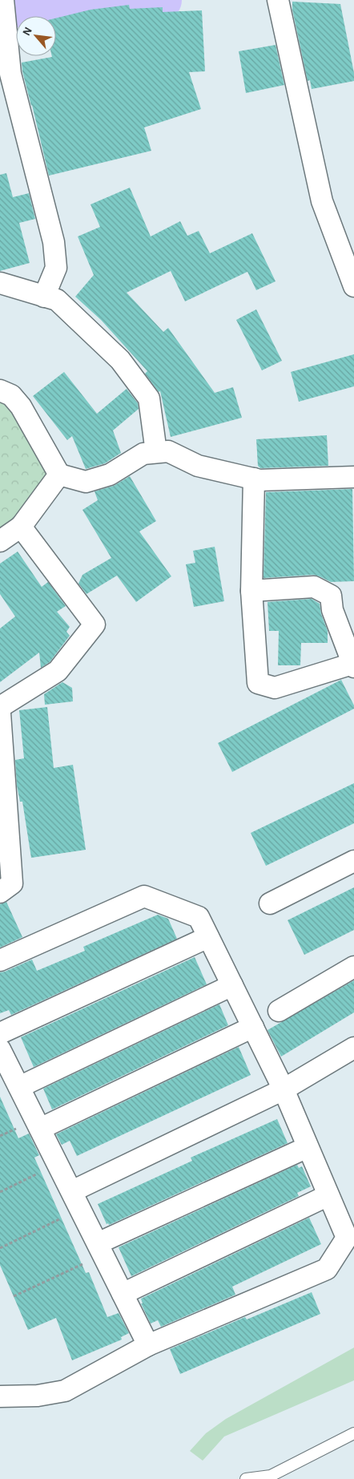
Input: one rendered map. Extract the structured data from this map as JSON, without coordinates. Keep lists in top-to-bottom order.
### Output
{
  "north": "top left"
}
